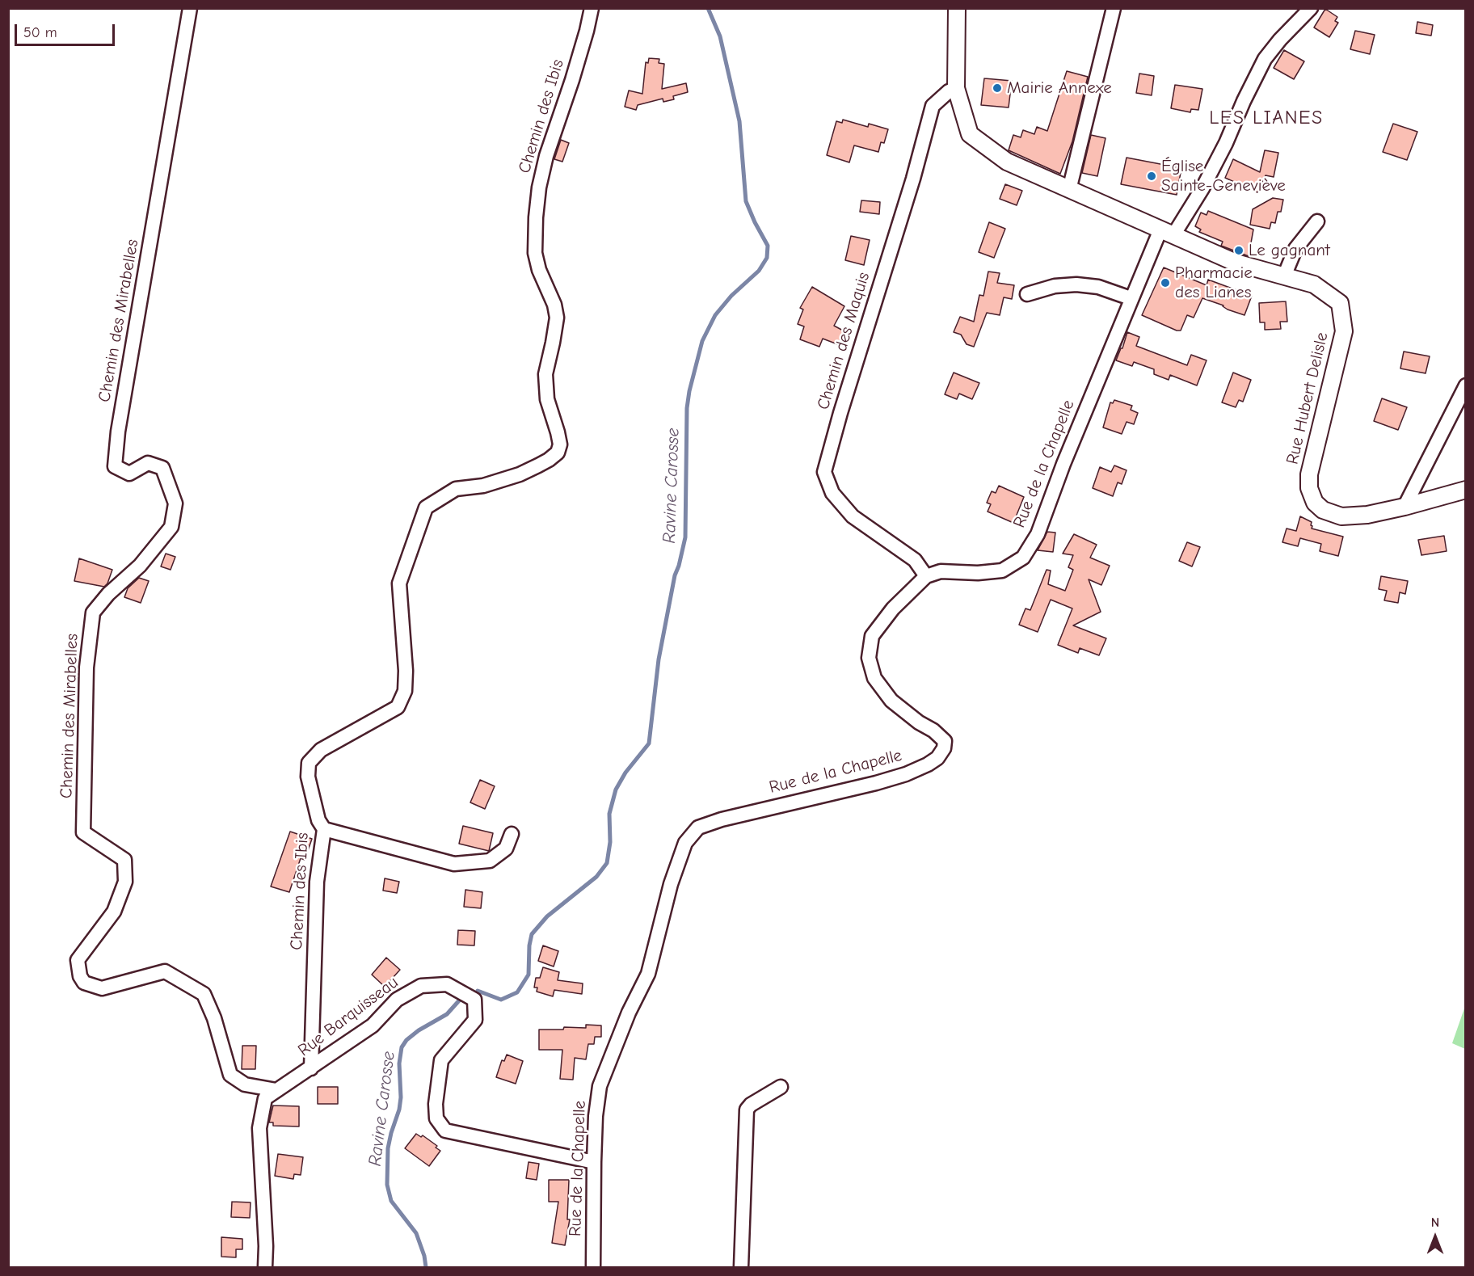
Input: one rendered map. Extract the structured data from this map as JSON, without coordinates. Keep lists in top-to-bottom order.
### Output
{
  "streets": {
    "main road": ["Rue Hubert Delisle"],
    "street": [
      "Chemin des Ibis",
      "Chemin des Mirabelles",
      "Chemin des Maquis",
      "Rue de la Chapelle",
      "Rue Barquisseau"
    ]
  },
  "crossings": [
    ["Chemin des Ibis", "Rue Barquisseau"],
    ["Chemin des Mirabelles", "Rue Barquisseau"],
    ["Chemin des Maquis", "Rue Hubert Delisle"],
    ["Chemin des Maquis", "Rue de la Chapelle"],
    ["Rue Hubert Delisle", "Rue de la Chapelle"],
    ["Rue de la Chapelle", "Rue Barquisseau"]
  ],
  "districts": ["LES LIANES"],
  "water": ["Ravine Carosse"],
  "places": [
    "Mairie Annexe",
    "Église Sainte-Geneviève",
    "Le gagnant",
    "Pharmacie des Lianes"
  ],
  "scale_bar": "50 m",
  "north": "top"
}
